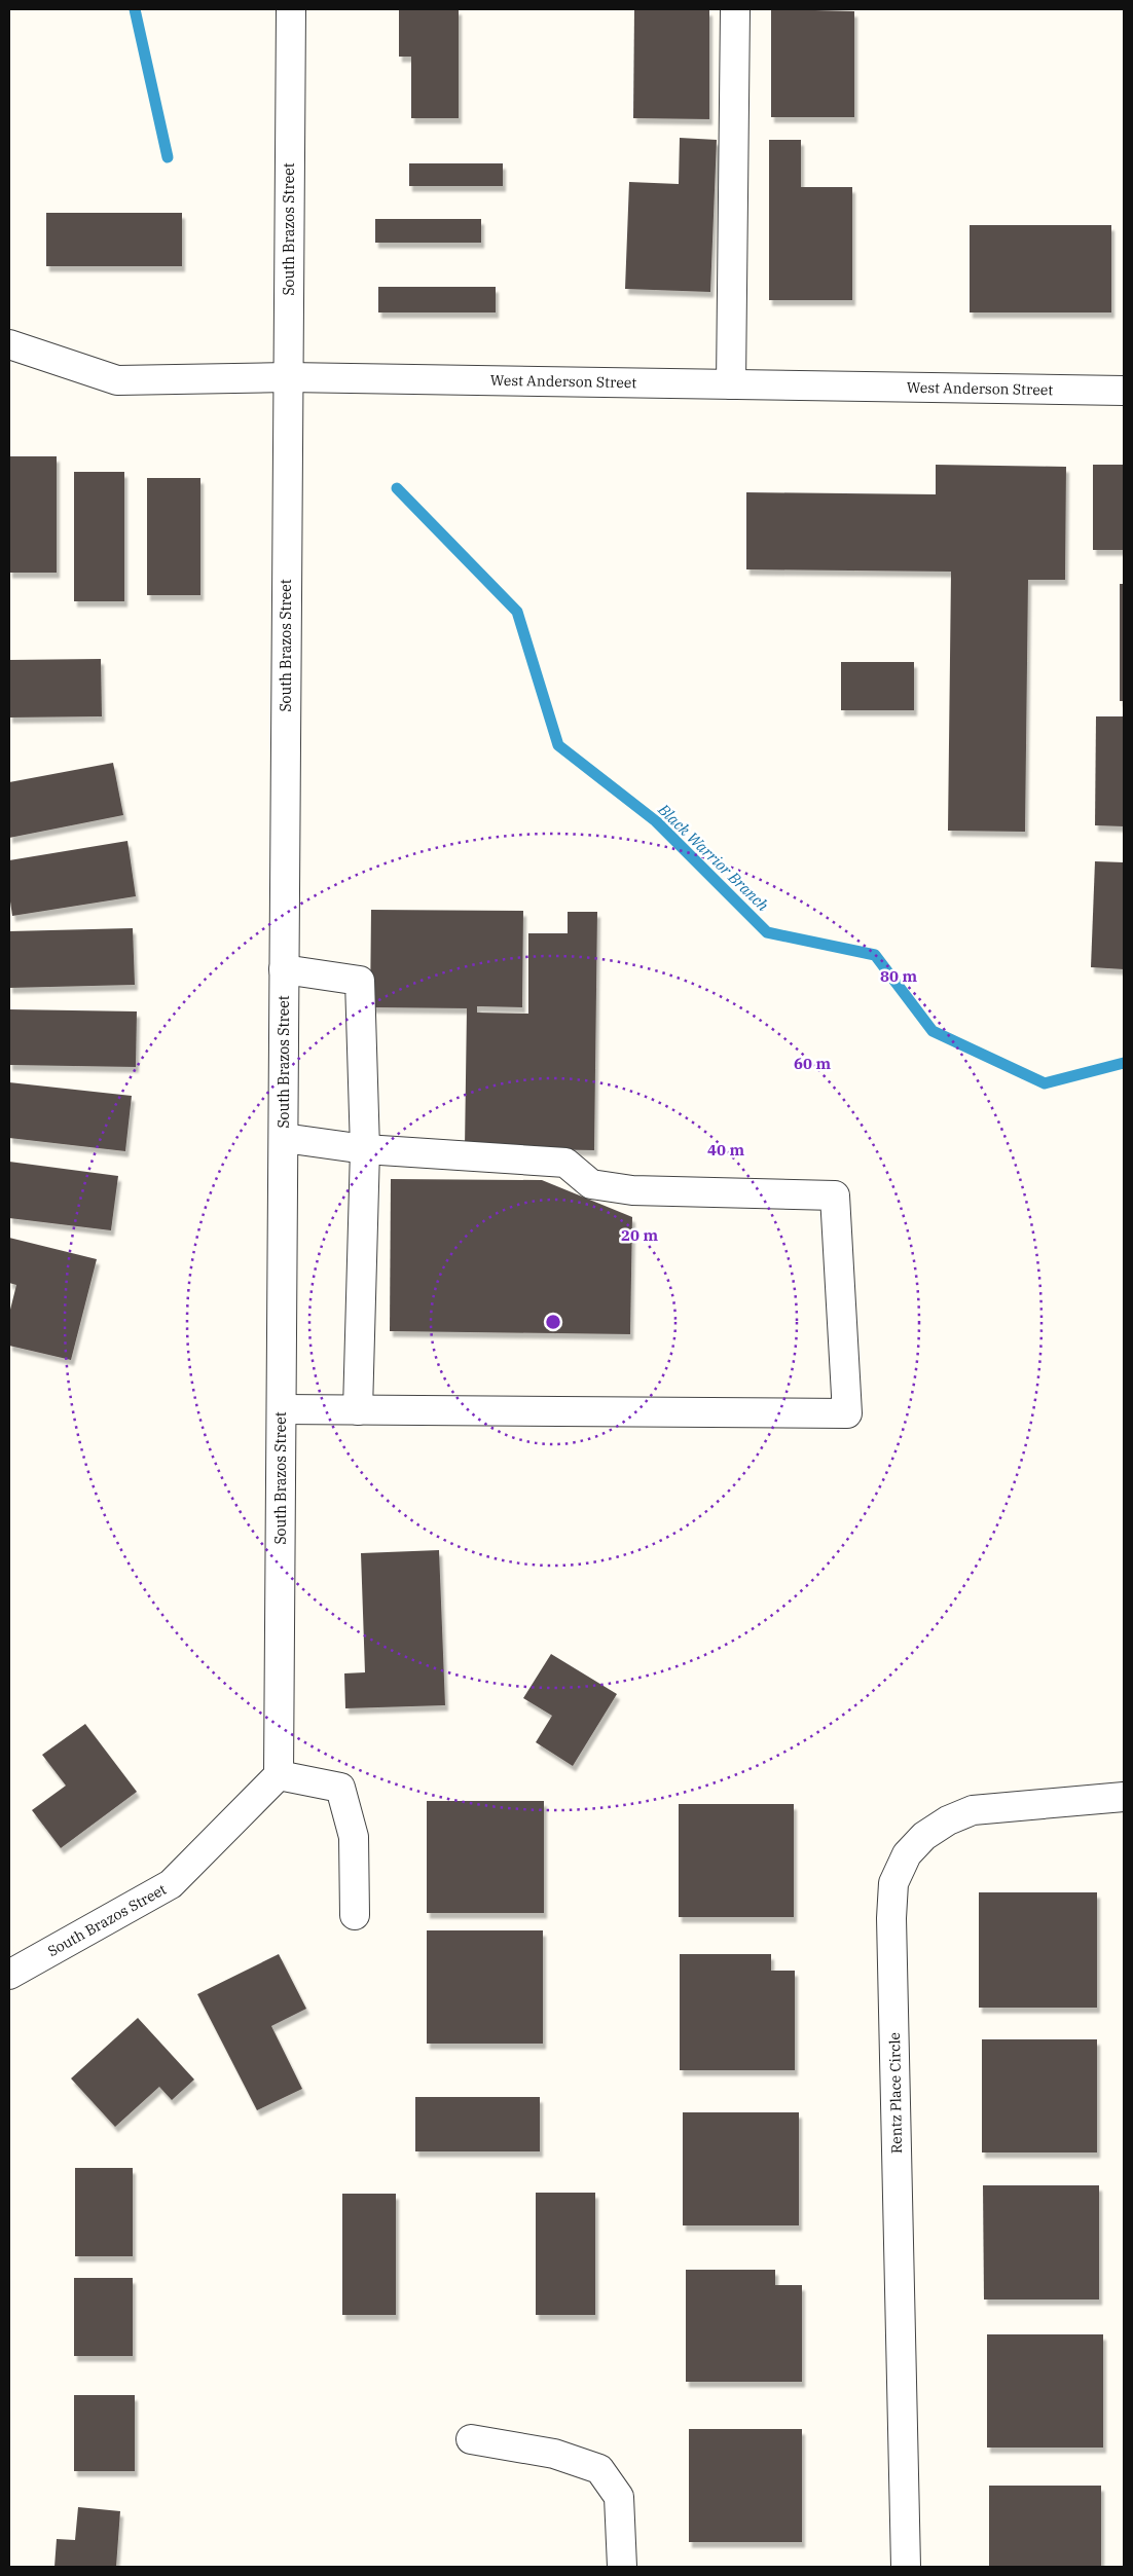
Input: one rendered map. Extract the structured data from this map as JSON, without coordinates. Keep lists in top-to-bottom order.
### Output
{
  "streets": {
    "street": ["South Brazos Street", "West Anderson Street", "Rentz Place Circle"]
  },
  "crossings": [
    ["South Brazos Street", "West Anderson Street"]
  ],
  "water": ["Black Warrior Branch"],
  "rings": [
    "80 m",
    "60 m",
    "40 m",
    "20 m"
  ]
}
